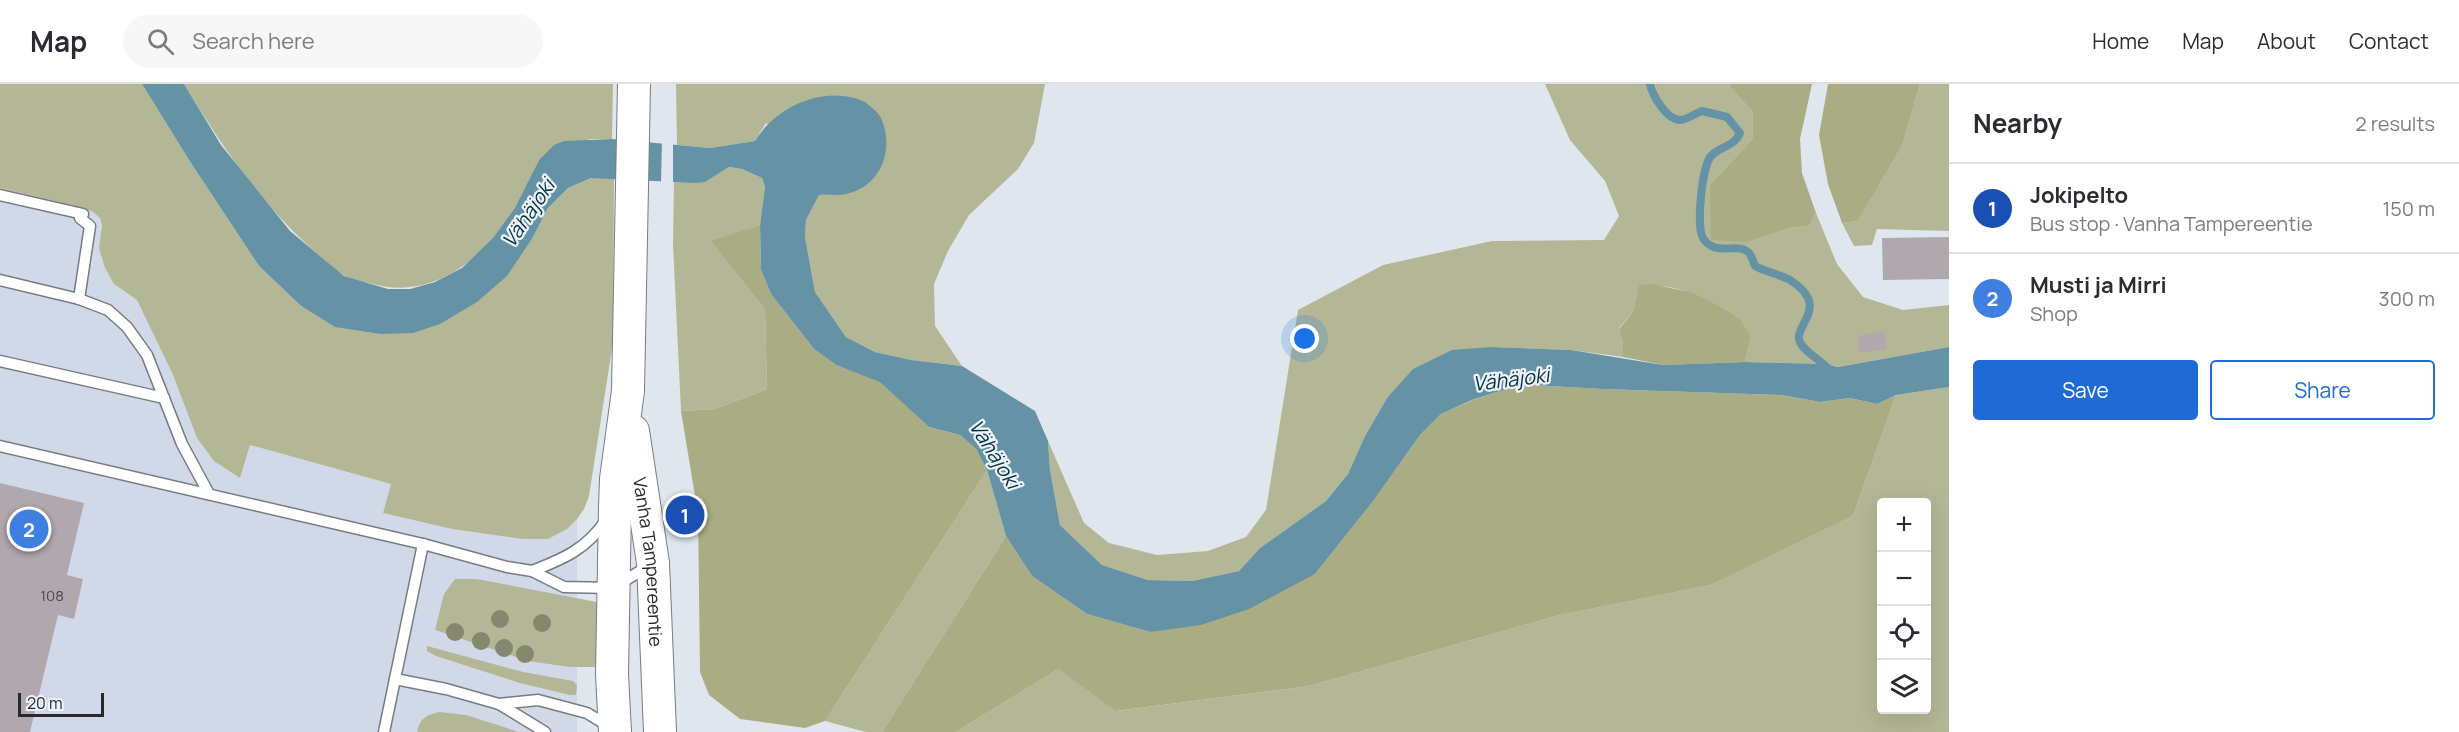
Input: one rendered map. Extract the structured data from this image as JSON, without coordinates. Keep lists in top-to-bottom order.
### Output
{
  "streets": {
    "main road": ["Vanha Tampereentie"]
  },
  "water": ["Vähäjoki"],
  "house_numbers": ["108"],
  "scale_bar": "20 m",
  "page": {
    "header": "Map",
    "search": "Search here",
    "nav": [
      "Home",
      "Map",
      "About",
      "Contact"
    ],
    "heading": ["Nearby", "2 results"],
    "list": [
      {
        "mark": "1",
        "name": "Jokipelto",
        "note": "Bus stop · Vanha Tampereentie",
        "value": "150 m"
      },
      {
        "mark": "2",
        "name": "Musti ja Mirri",
        "note": "Shop",
        "value": "300 m"
      }
    ],
    "buttons": ["Save", "Share"],
    "pins": ["1", "2"],
    "map_buttons": ["+", "−"],
    "scale": "20 m"
  }
}
